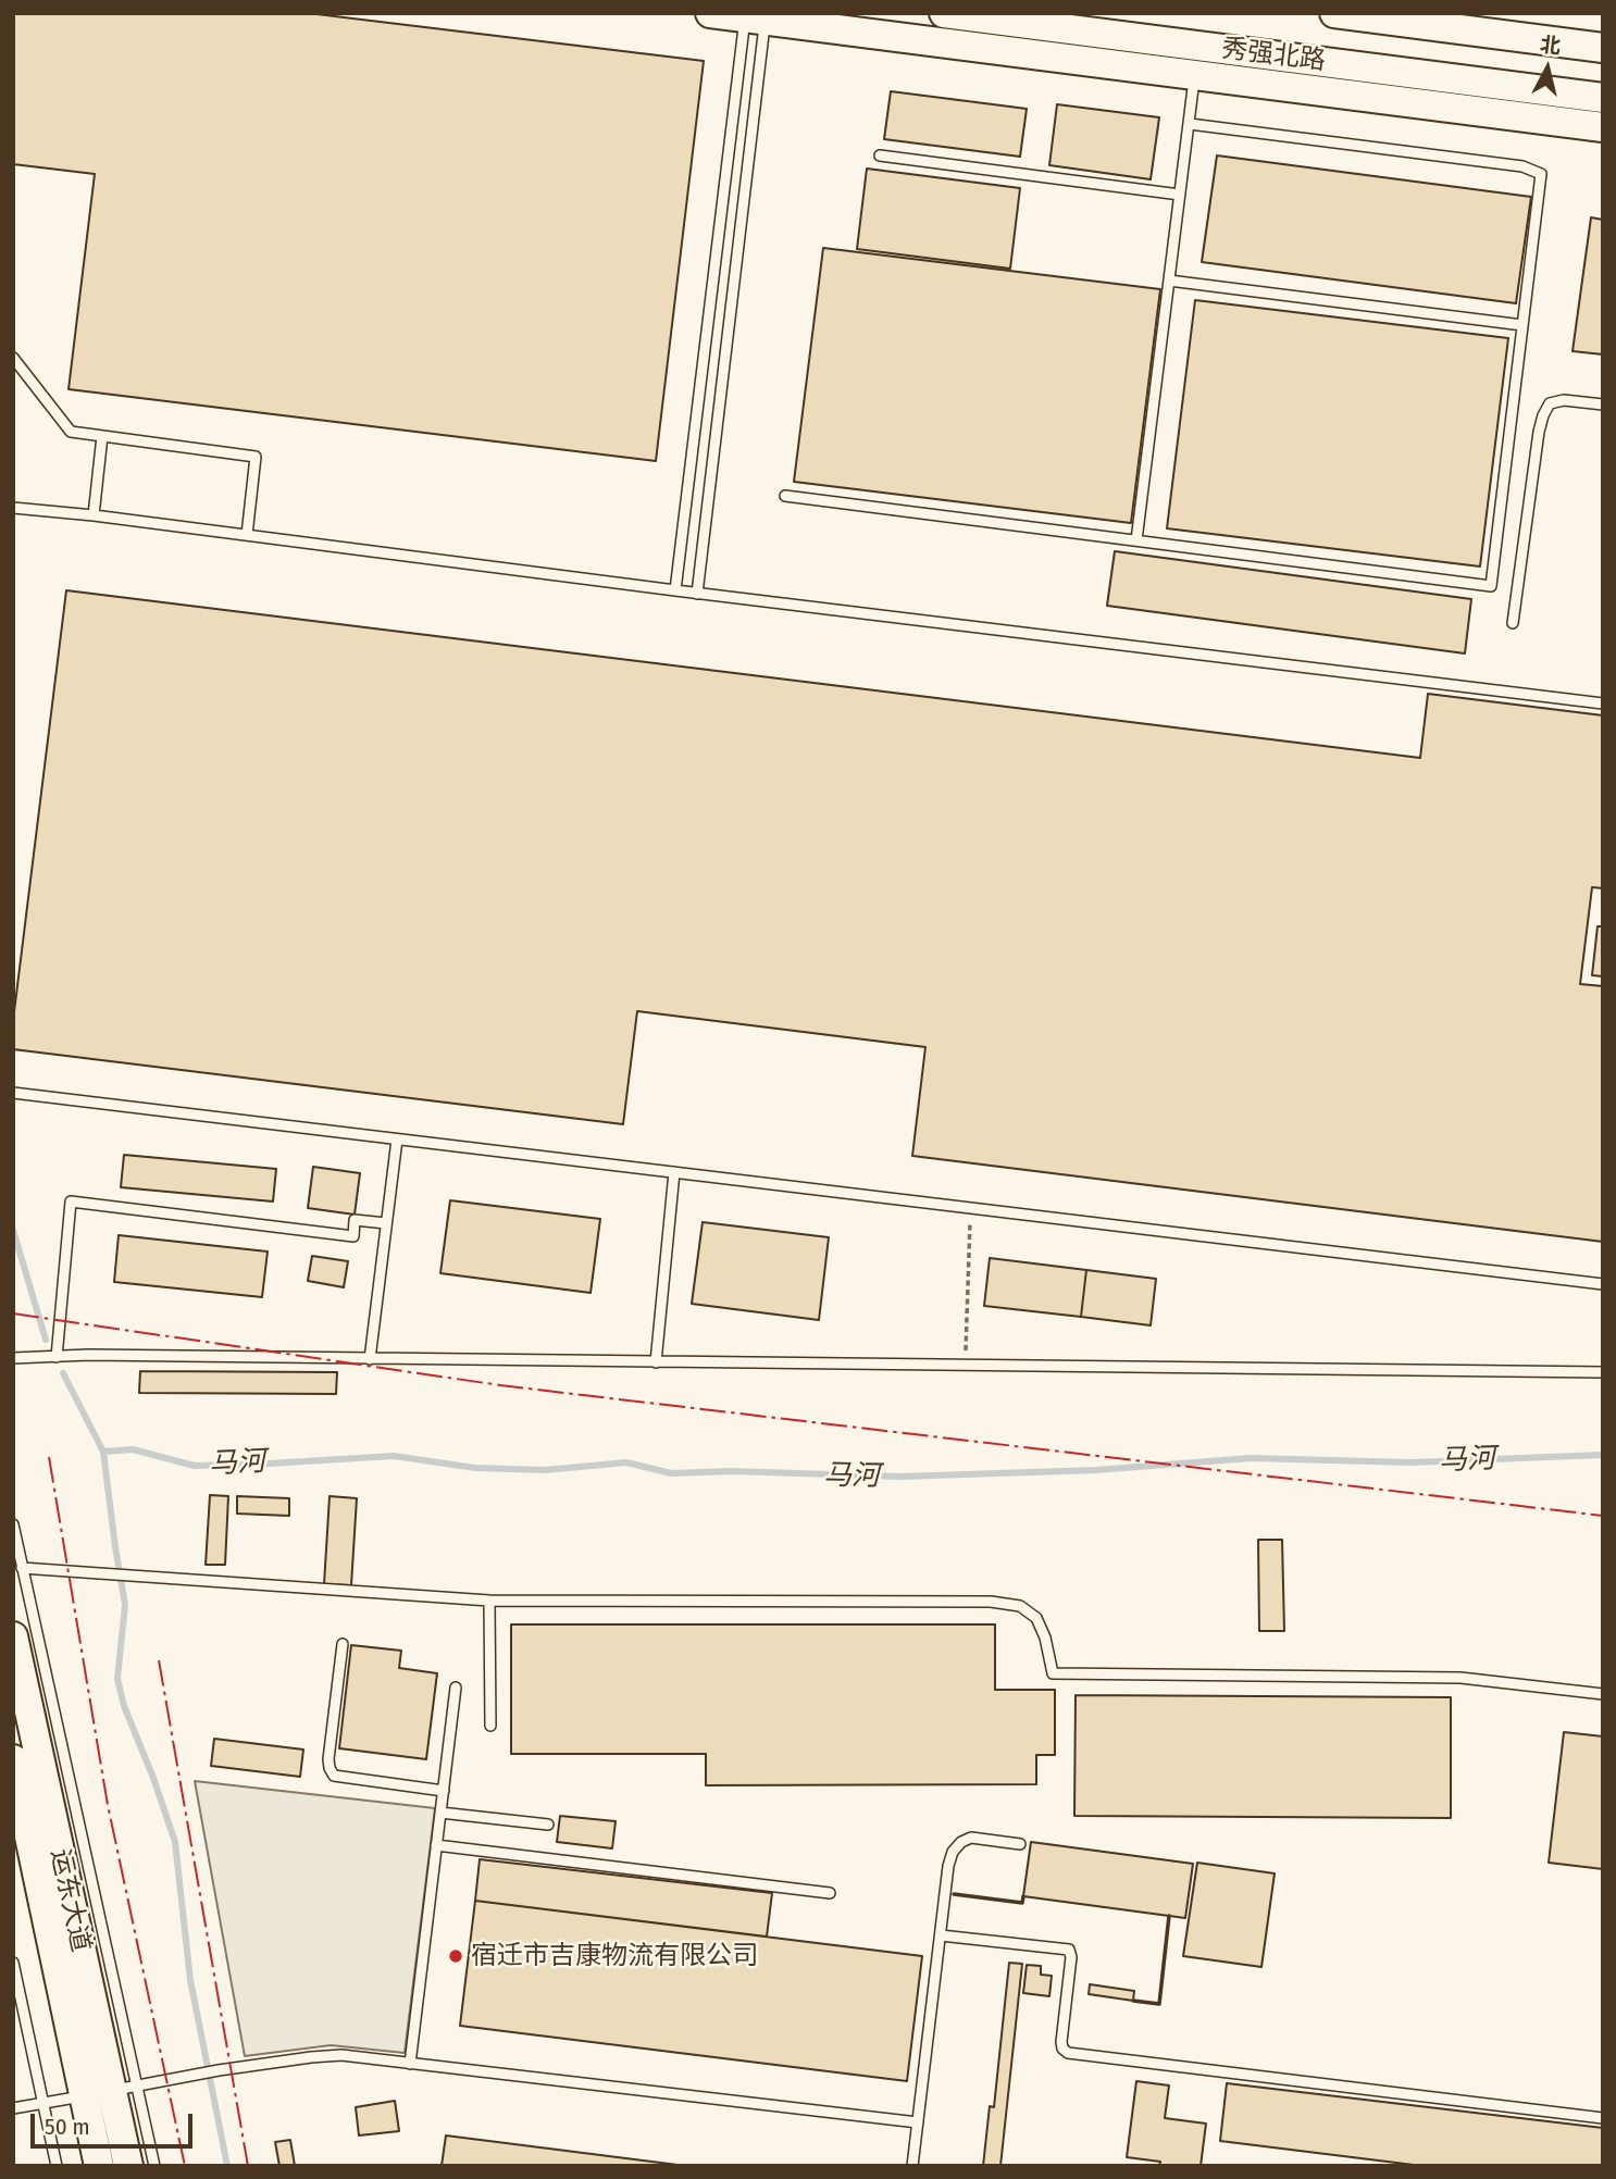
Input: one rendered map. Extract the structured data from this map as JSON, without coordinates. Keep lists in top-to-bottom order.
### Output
{
  "streets": {
    "street": ["秀强北路", "运东大道"]
  },
  "water": ["马河"],
  "places": ["宿迁市吉康物流有限公司"],
  "scale_bar": "50 m",
  "north": "top"
}
